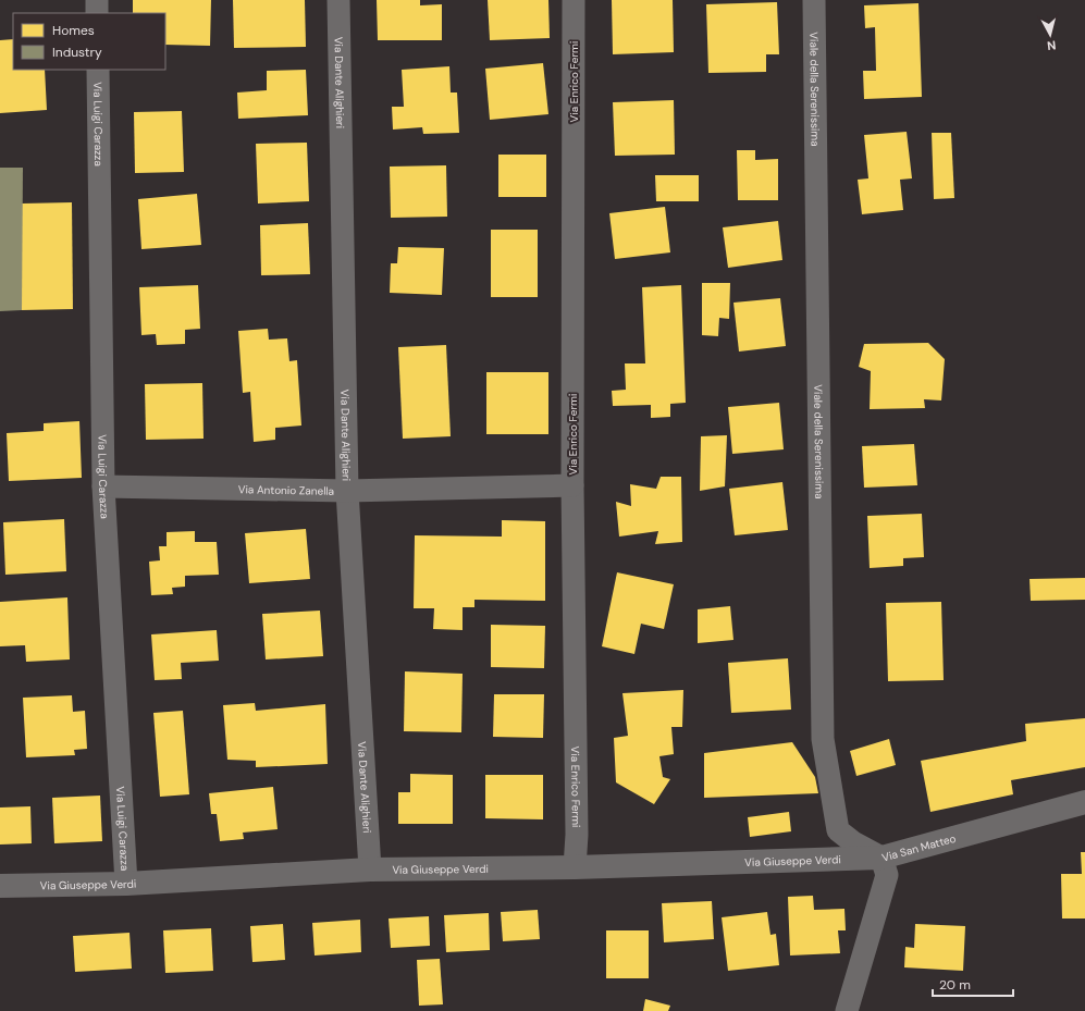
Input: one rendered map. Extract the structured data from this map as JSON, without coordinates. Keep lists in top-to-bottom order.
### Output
{
  "streets": {
    "street": [
      "Via Enrico Fermi",
      "Via Dante Alighieri",
      "Viale della Serenissima",
      "Via Luigi Carazza",
      "Via Antonio Zanella",
      "Via San Matteo",
      "Via Giuseppe Verdi"
    ]
  },
  "crossings": [
    ["Via Enrico Fermi", "Via Antonio Zanella"],
    ["Via Enrico Fermi", "Via Giuseppe Verdi"],
    ["Via Dante Alighieri", "Via Antonio Zanella"],
    ["Via Dante Alighieri", "Via Giuseppe Verdi"],
    ["Viale della Serenissima", "Via San Matteo"],
    ["Viale della Serenissima", "Via Giuseppe Verdi"],
    ["Via Luigi Carazza", "Via Antonio Zanella"],
    ["Via Luigi Carazza", "Via Giuseppe Verdi"],
    ["Via San Matteo", "Via Giuseppe Verdi"]
  ],
  "legend": ["Homes", "Industry"],
  "scale_bar": "20 m",
  "north": "bottom"
}
